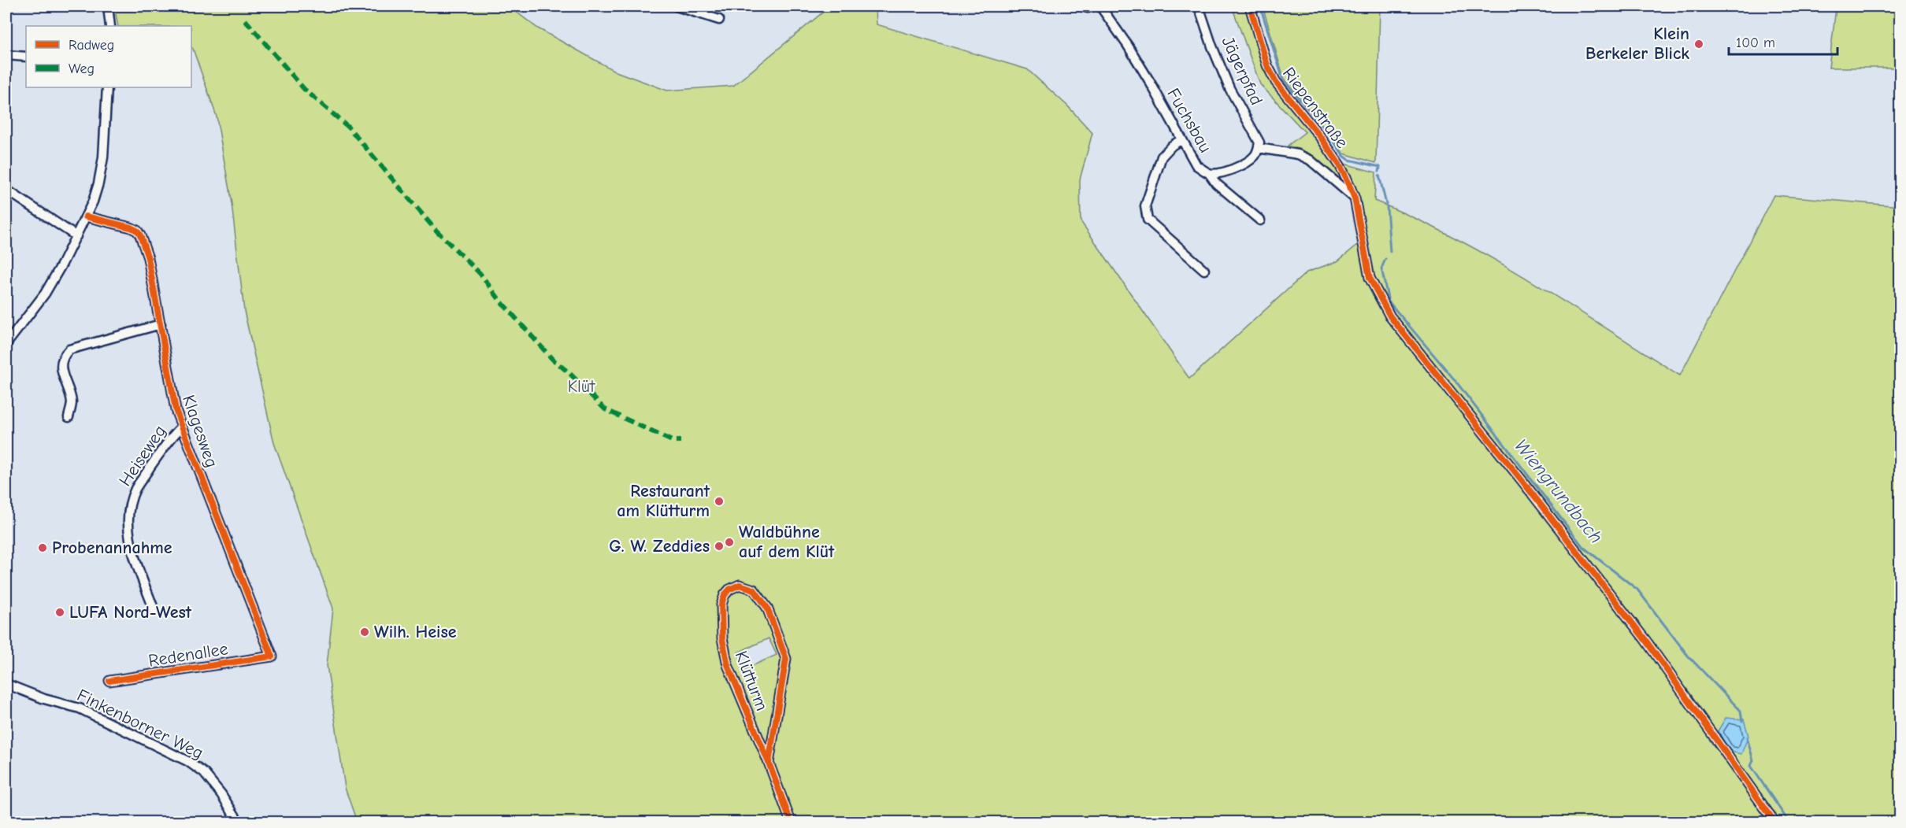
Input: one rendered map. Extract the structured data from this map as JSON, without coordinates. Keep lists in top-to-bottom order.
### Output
{
  "streets": {
    "street": [
      "Jägerpfad",
      "Riepenstraße",
      "Fuchsbau",
      "Klagesweg",
      "Heiseweg",
      "Redenallee",
      "Klütturm",
      "Finkenborner Weg"
    ]
  },
  "crossings": [
    ["Jägerpfad", "Fuchsbau"],
    ["Klagesweg", "Heiseweg"],
    ["Klagesweg", "Redenallee"]
  ],
  "water": ["Wiengrundbach"],
  "parks": ["Klüt"],
  "places": [
    "Klein Berkeler Blick",
    "Restaurant am Klütturm",
    "Waldbühne auf dem Klüt",
    "G. W. Zeddies",
    "Probenannahme",
    "LUFA Nord-West",
    "Wilh. Heise"
  ],
  "legend": ["Radweg", "Weg"],
  "scale_bar": "100 m"
}
